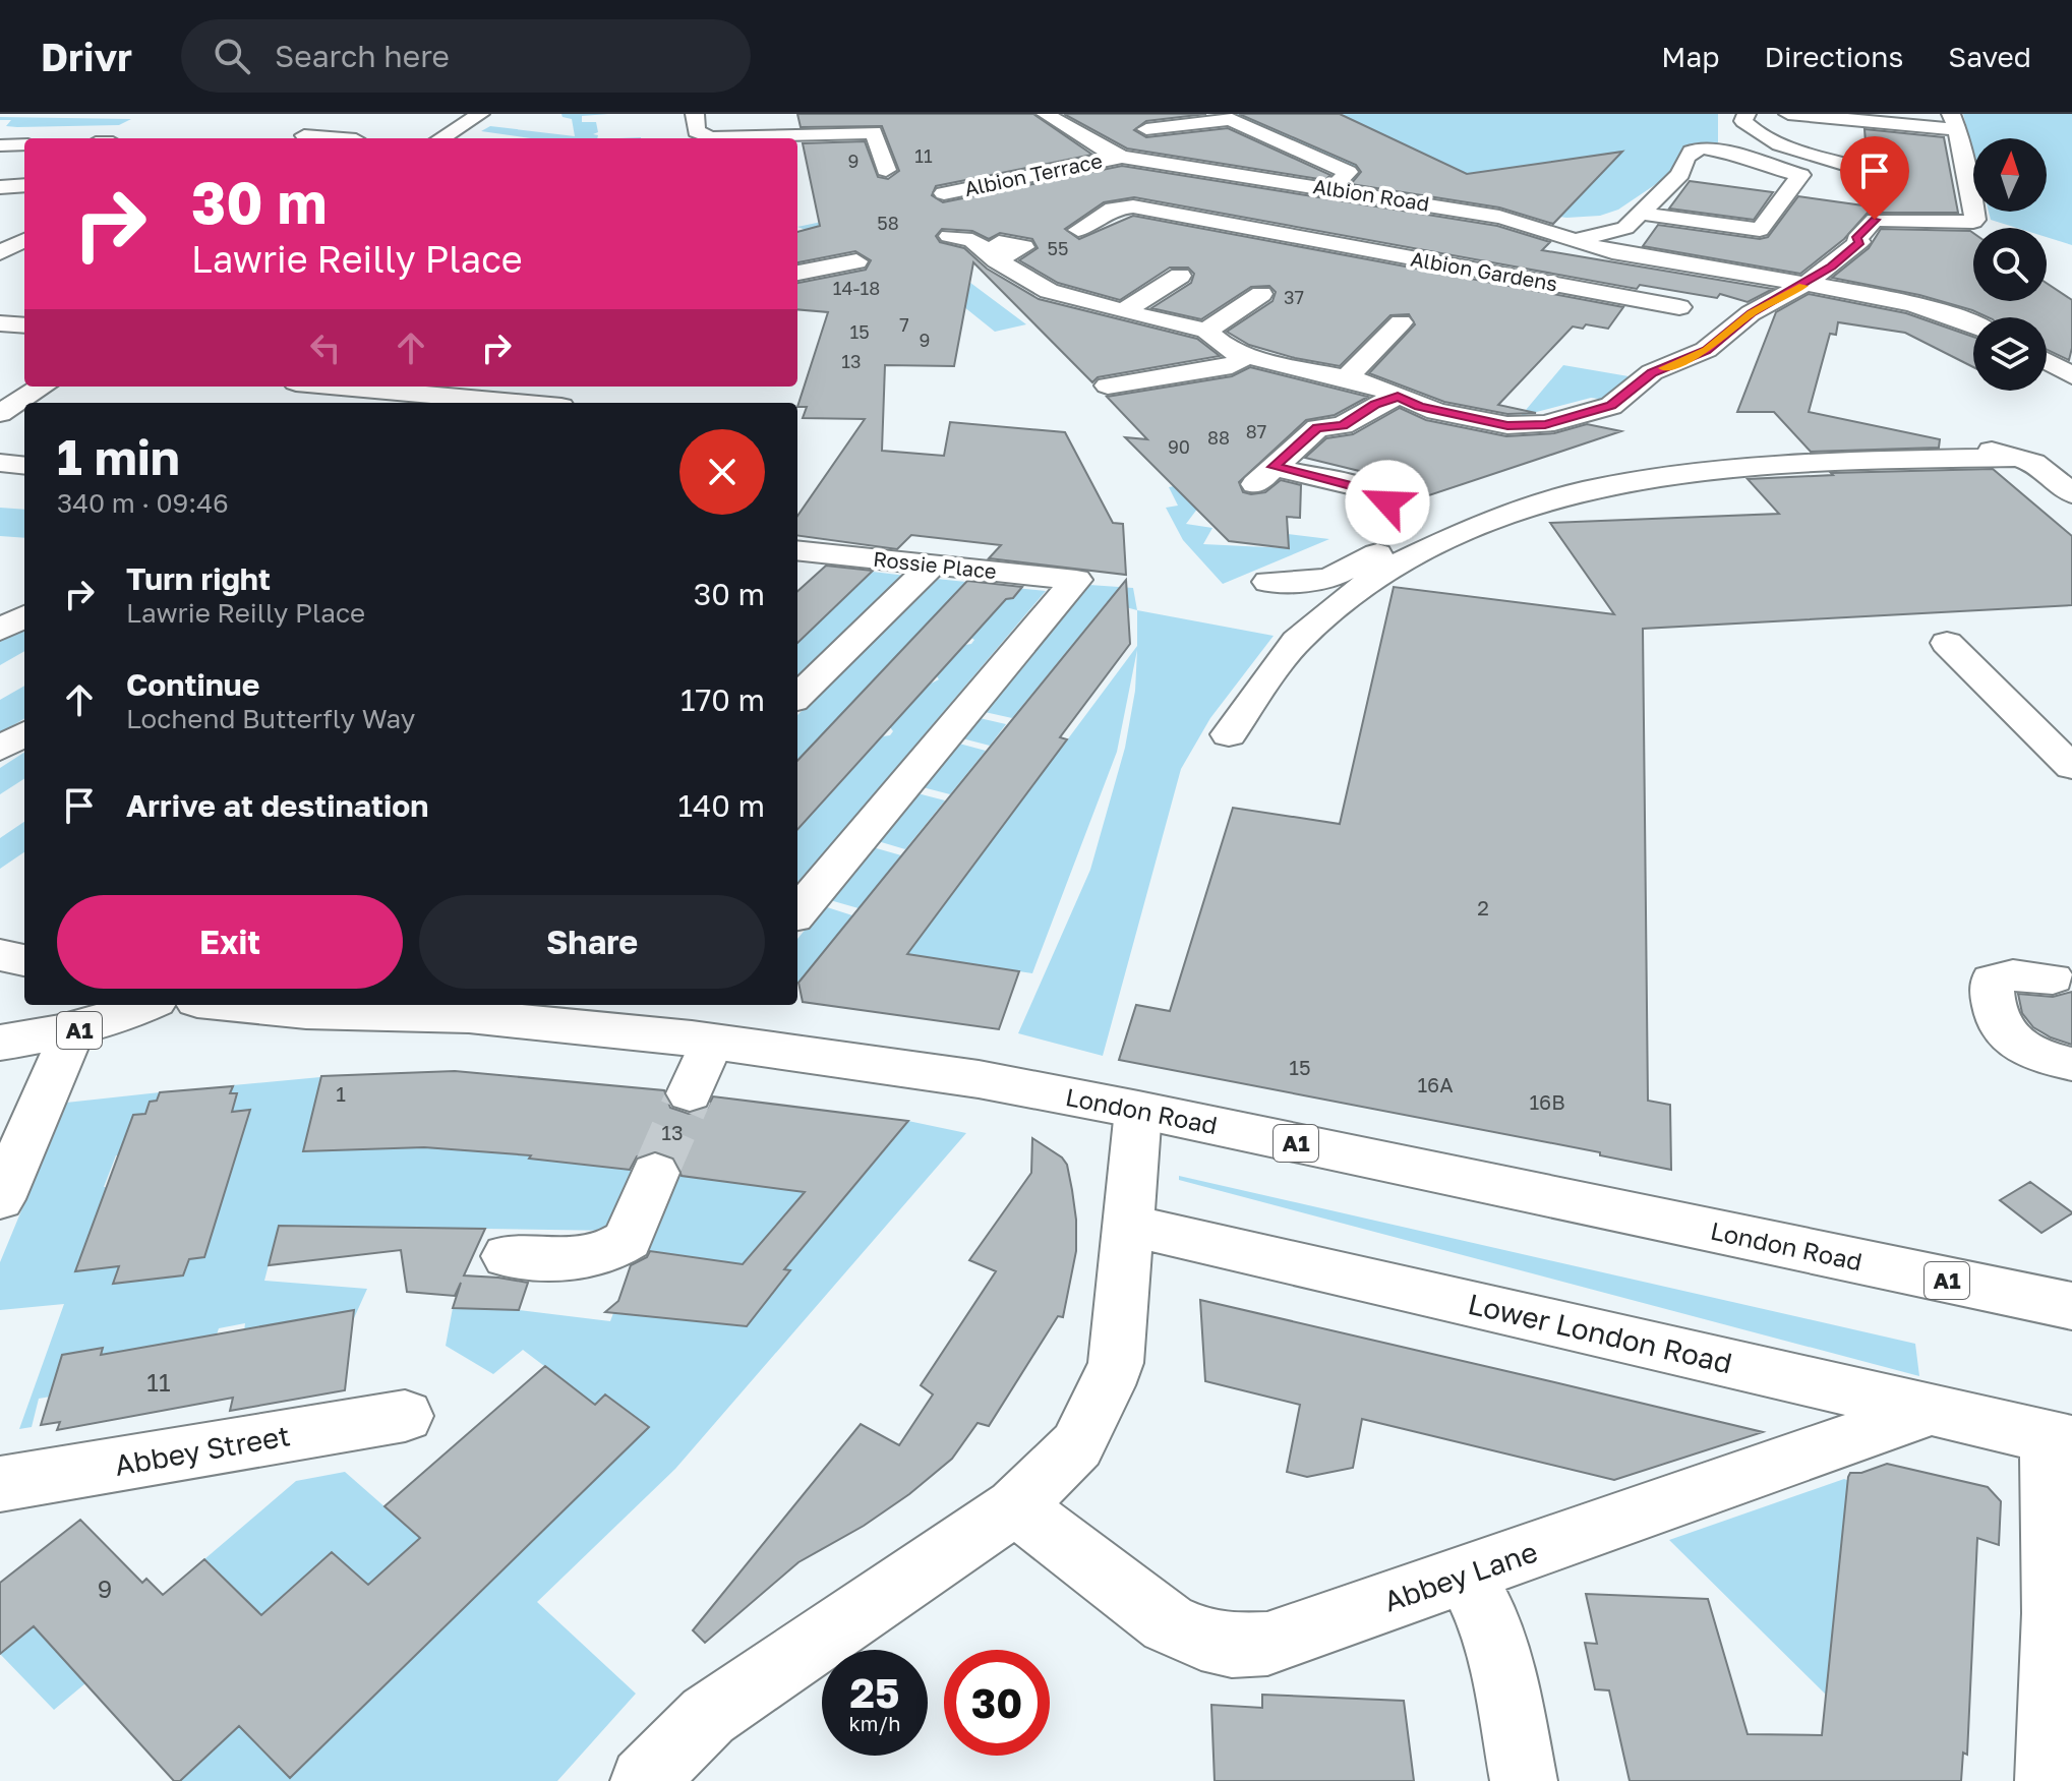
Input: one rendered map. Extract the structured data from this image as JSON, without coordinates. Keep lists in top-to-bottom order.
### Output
{
  "streets": {
    "main road": ["A1", "London Road"],
    "street": [
      "Albion Terrace",
      "Albion Road",
      "Albion Gardens",
      "Rossie Place",
      "Lower London Road",
      "Abbey Street",
      "Abbey Lane"
    ]
  },
  "crossings": [
    ["Albion Terrace", "Albion Road"],
    ["Lower London Road", "Abbey Lane"]
  ],
  "house_numbers": [
    "11",
    "9",
    "58",
    "55",
    "14-18",
    "37",
    "7",
    "15",
    "9",
    "13",
    "87",
    "88",
    "90",
    "2",
    "15",
    "16A",
    "1",
    "16B",
    "13",
    "11",
    "9"
  ],
  "north": "top",
  "page": {
    "header": "Drivr",
    "search": "Search here",
    "nav": ["Map", "Directions", "Saved"],
    "turn": ["30 m", "Lawrie Reilly Place"],
    "heading": ["1 min", "340 m · 09:46"],
    "list": [
      {
        "name": "Turn right",
        "note": "Lawrie Reilly Place",
        "value": "30 m"
      },
      {
        "name": "Continue",
        "note": "Lochend Butterfly Way",
        "value": "170 m"
      },
      {
        "name": "Arrive at destination",
        "value": "140 m"
      }
    ],
    "buttons": ["Exit", "Share"],
    "speed": "25 km/h",
    "limit": "30"
  }
}
